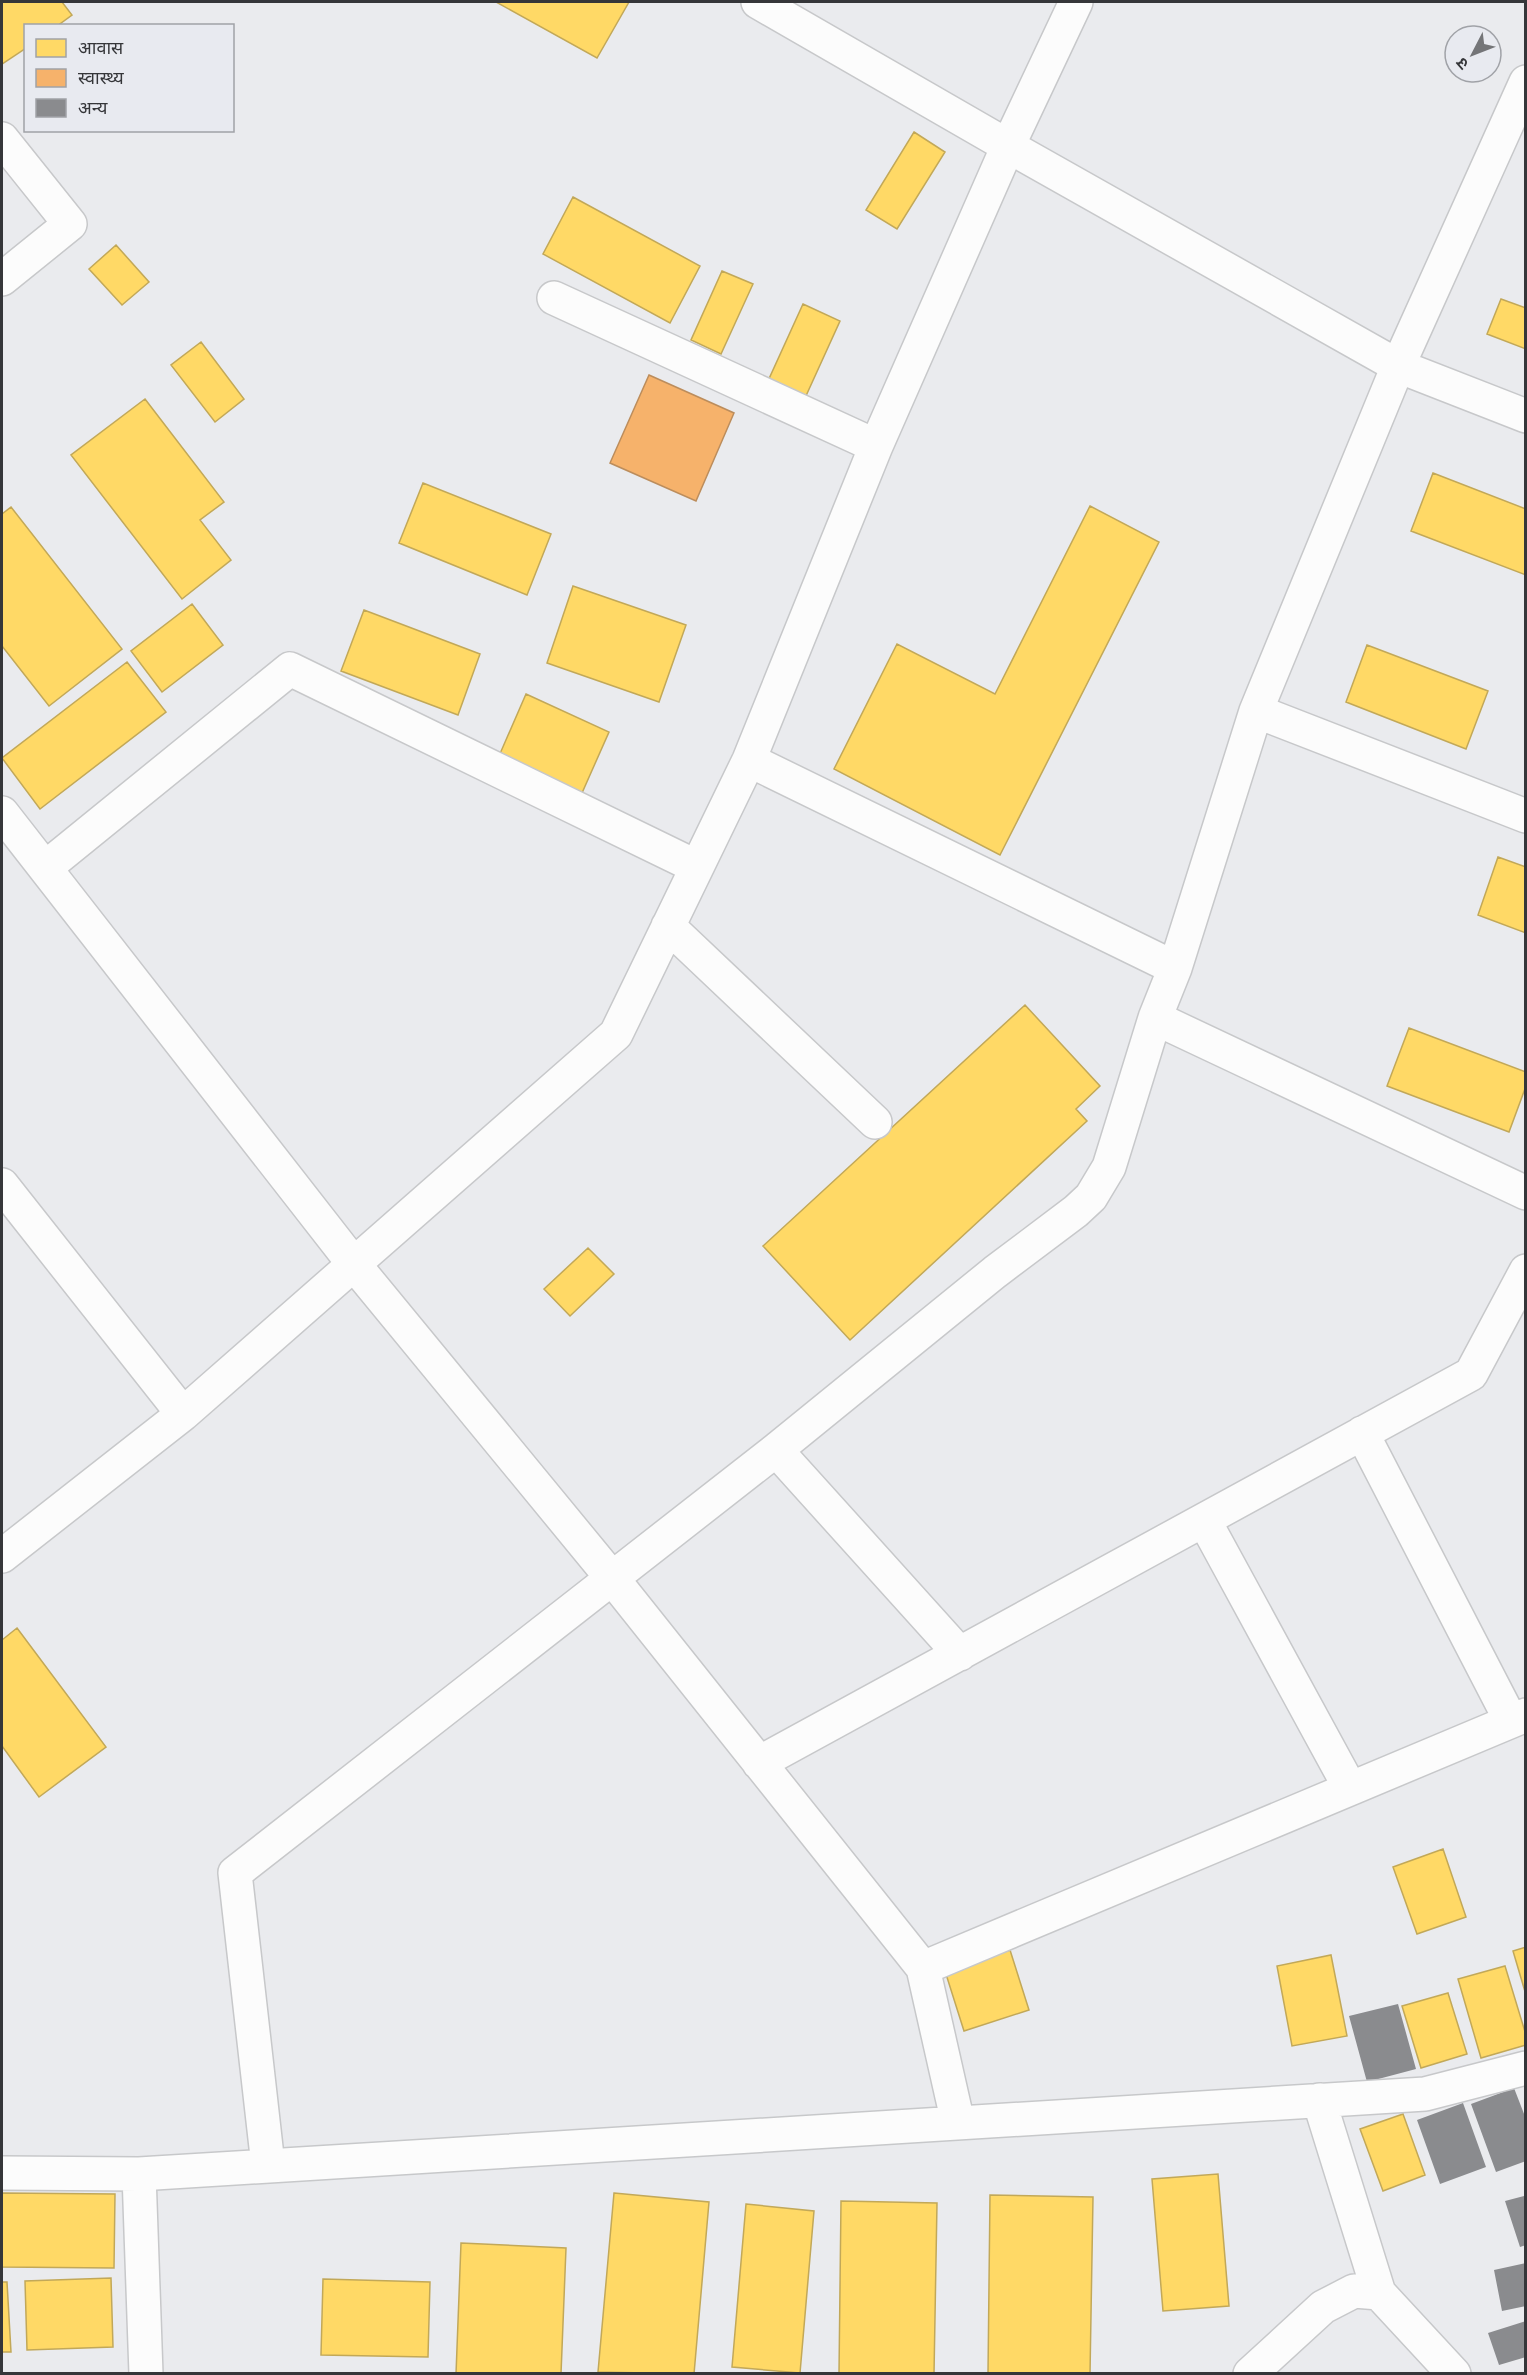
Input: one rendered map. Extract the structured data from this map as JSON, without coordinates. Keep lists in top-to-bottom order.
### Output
{
  "legend": ["आवास", "स्वास्थ्य", "अन्य"],
  "north": "bottom left"
}
